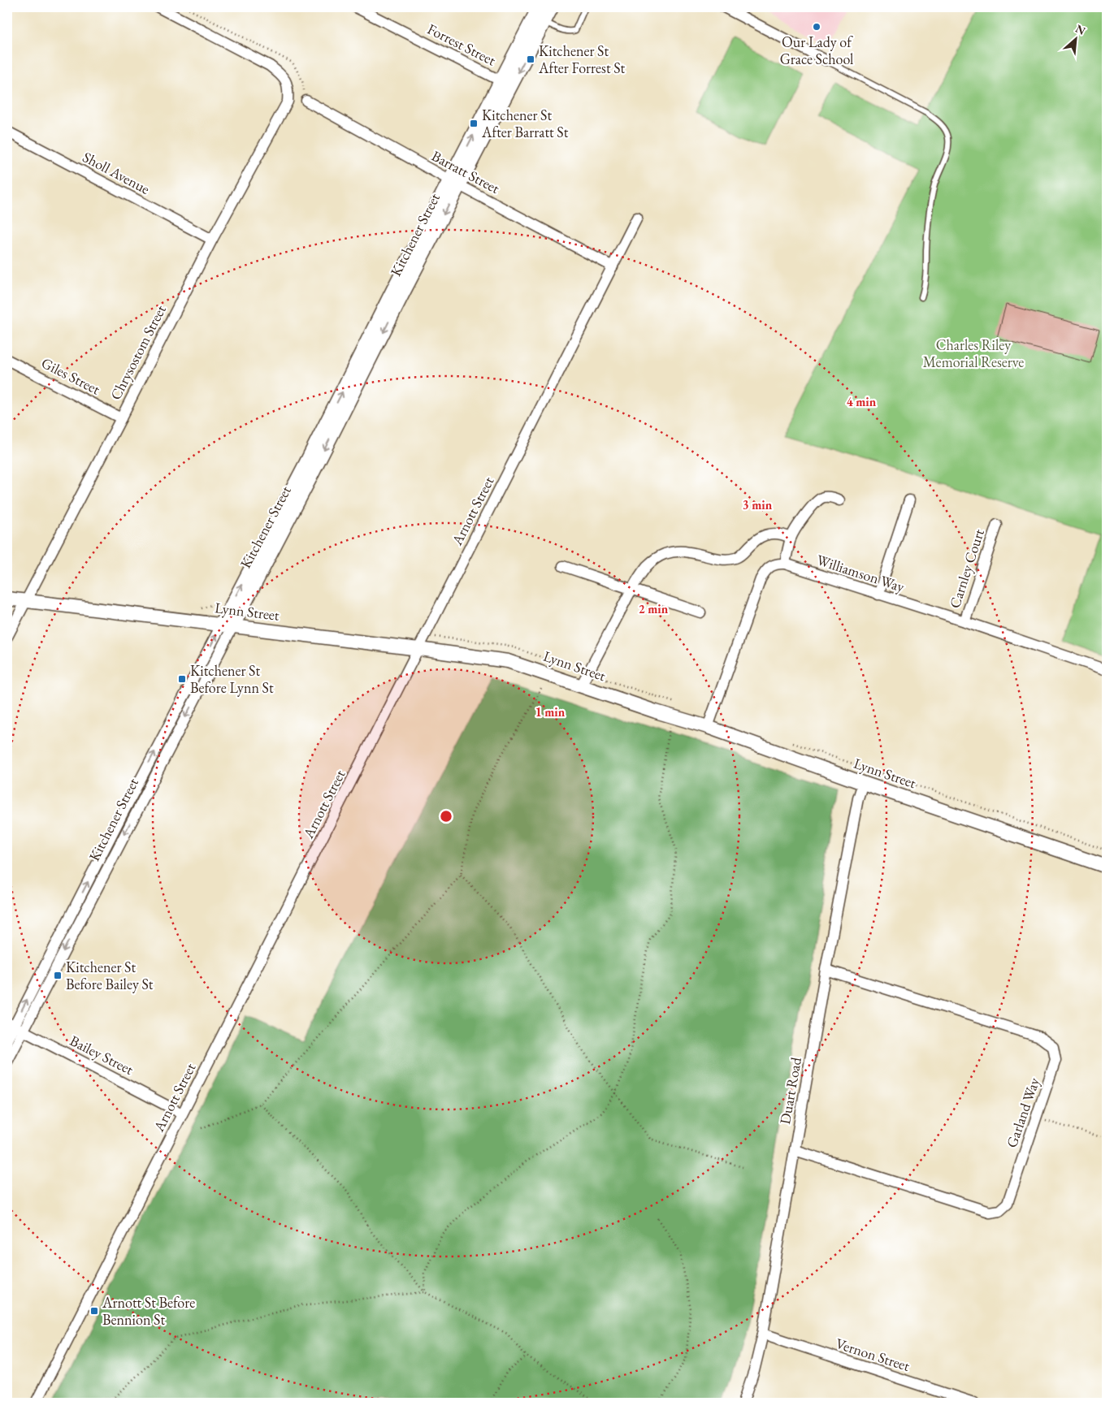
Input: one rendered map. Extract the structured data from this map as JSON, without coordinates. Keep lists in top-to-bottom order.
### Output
{
  "streets": {
    "street": [
      "Forrest Street",
      "Barratt Street",
      "Sholl Avenue",
      "Kitchener Street",
      "Chrysostom Street",
      "Giles Street",
      "Arnott Street",
      "Carnley Court",
      "Williamson Way",
      "Lynn Street",
      "Bailey Street",
      "Duart Road",
      "Garland Way",
      "Vernon Street"
    ]
  },
  "crossings": [
    ["Forrest Street", "Kitchener Street"],
    ["Barratt Street", "Kitchener Street"],
    ["Barratt Street", "Arnott Street"],
    ["Sholl Avenue", "Chrysostom Street"],
    ["Kitchener Street", "Lynn Street"],
    ["Kitchener Street", "Bailey Street"],
    ["Chrysostom Street", "Giles Street"],
    ["Chrysostom Street", "Lynn Street"],
    ["Arnott Street", "Lynn Street"],
    ["Arnott Street", "Bailey Street"],
    ["Carnley Court", "Williamson Way"],
    ["Lynn Street", "Duart Road"],
    ["Duart Road", "Garland Way"],
    ["Duart Road", "Vernon Street"]
  ],
  "parks": ["Charles Riley Memorial Reserve"],
  "places": {
    "other": ["Our Lady of Grace School"],
    "transit": [
      "Kitchener St After Forrest St",
      "Kitchener St After Barratt St",
      "Kitchener St Before Lynn St",
      "Kitchener St Before Bailey St",
      "Arnott St Before Bennion St"
    ]
  },
  "north": "top right",
  "rings": [
    "4 min",
    "3 min",
    "2 min",
    "1 min"
  ]
}
